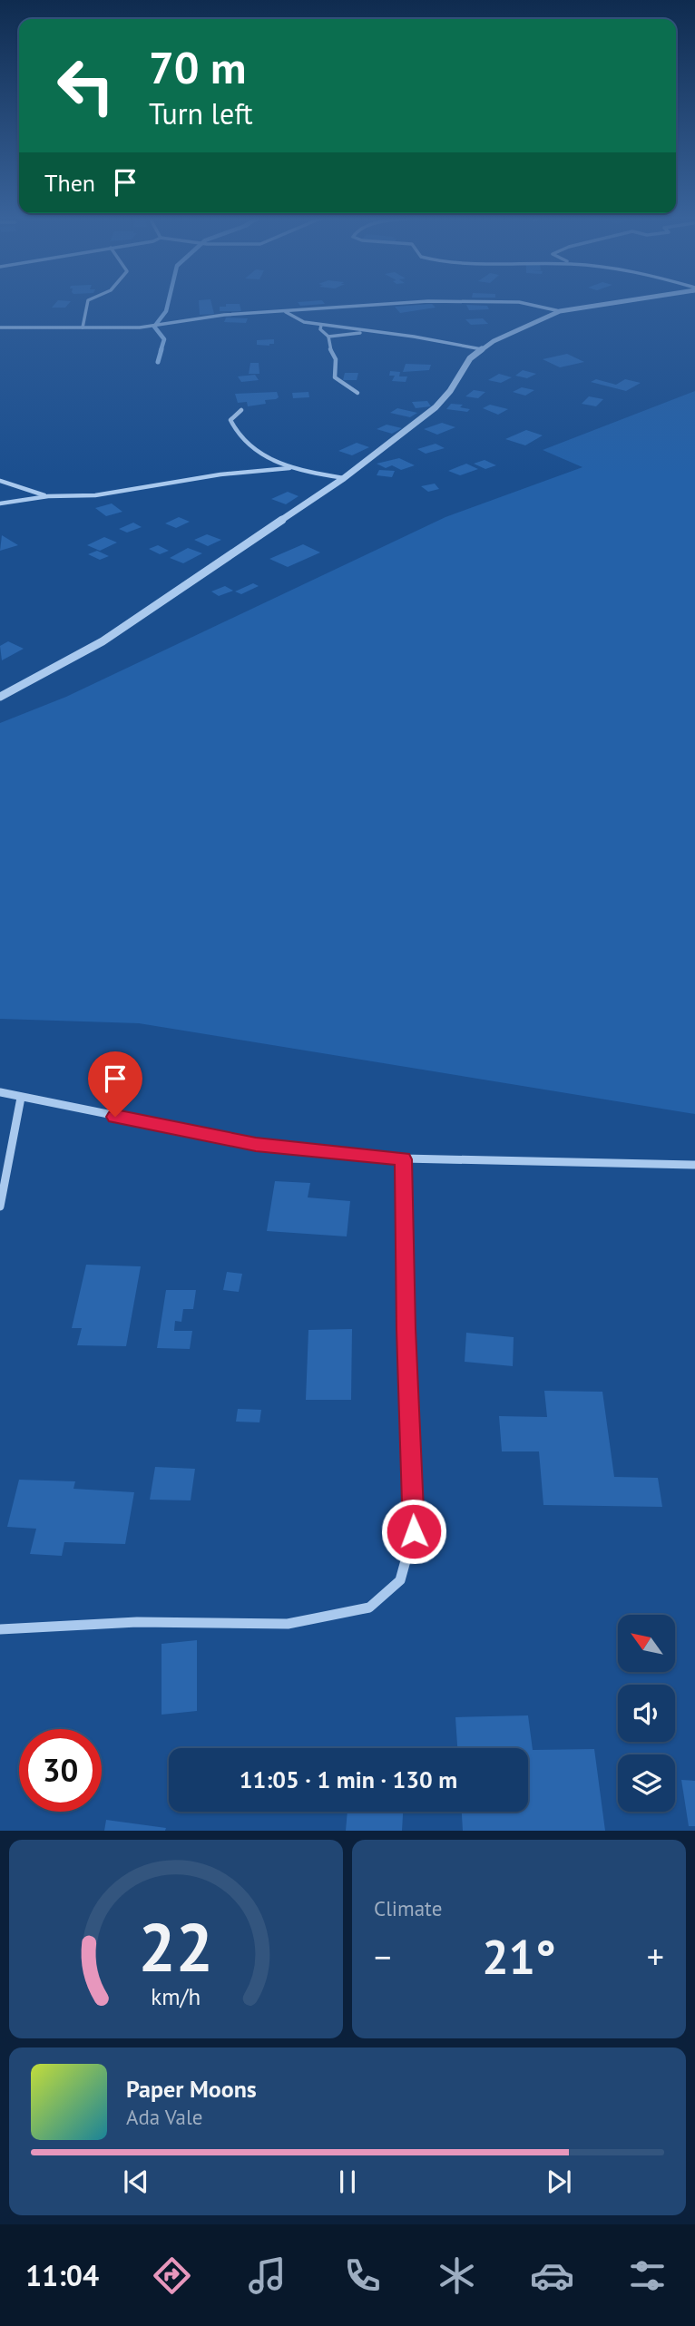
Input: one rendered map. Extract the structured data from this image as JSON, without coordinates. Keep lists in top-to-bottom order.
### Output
{
  "north": "top left",
  "page": {
    "turn": ["70 m", "Turn left"],
    "then": "Then",
    "limit": "30",
    "trip": "11:05 · 1 min · 130 m",
    "tile": "Climate",
    "heat": ["−", "21°", "+"],
    "song": ["Paper Moons", "Ada Vale"],
    "tabs": "11:04",
    "gauge": ["22", "km/h"]
  }
}
